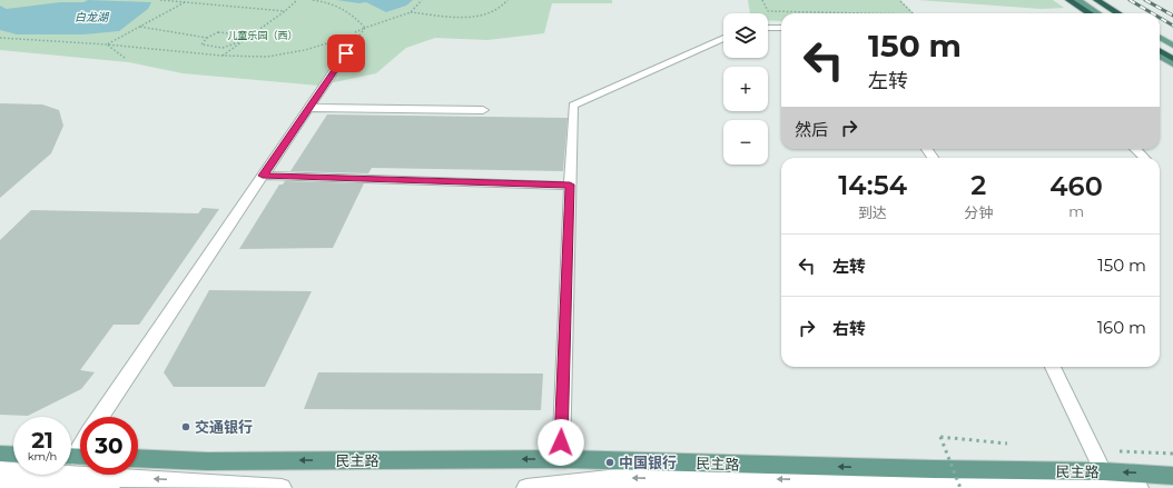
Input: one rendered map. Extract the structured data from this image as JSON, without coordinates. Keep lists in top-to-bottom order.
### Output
{
  "streets": {
    "main road": ["民主路"]
  },
  "one_way": ["民主路"],
  "water": ["白龙湖"],
  "parks": ["儿童乐园（西）"],
  "places": ["交通银行", "中国银行"],
  "page": {
    "map_buttons": ["+", "−"],
    "turn": ["150 m", "左转"],
    "then": "然后",
    "eta": [
      "14:54",
      "到达",
      "2",
      "分钟",
      "460",
      "m"
    ],
    "list": [
      {
        "name": "左转",
        "value": "150 m"
      },
      {
        "name": "右转",
        "value": "160 m"
      }
    ],
    "speed": "21 km/h",
    "limit": "30"
  }
}
